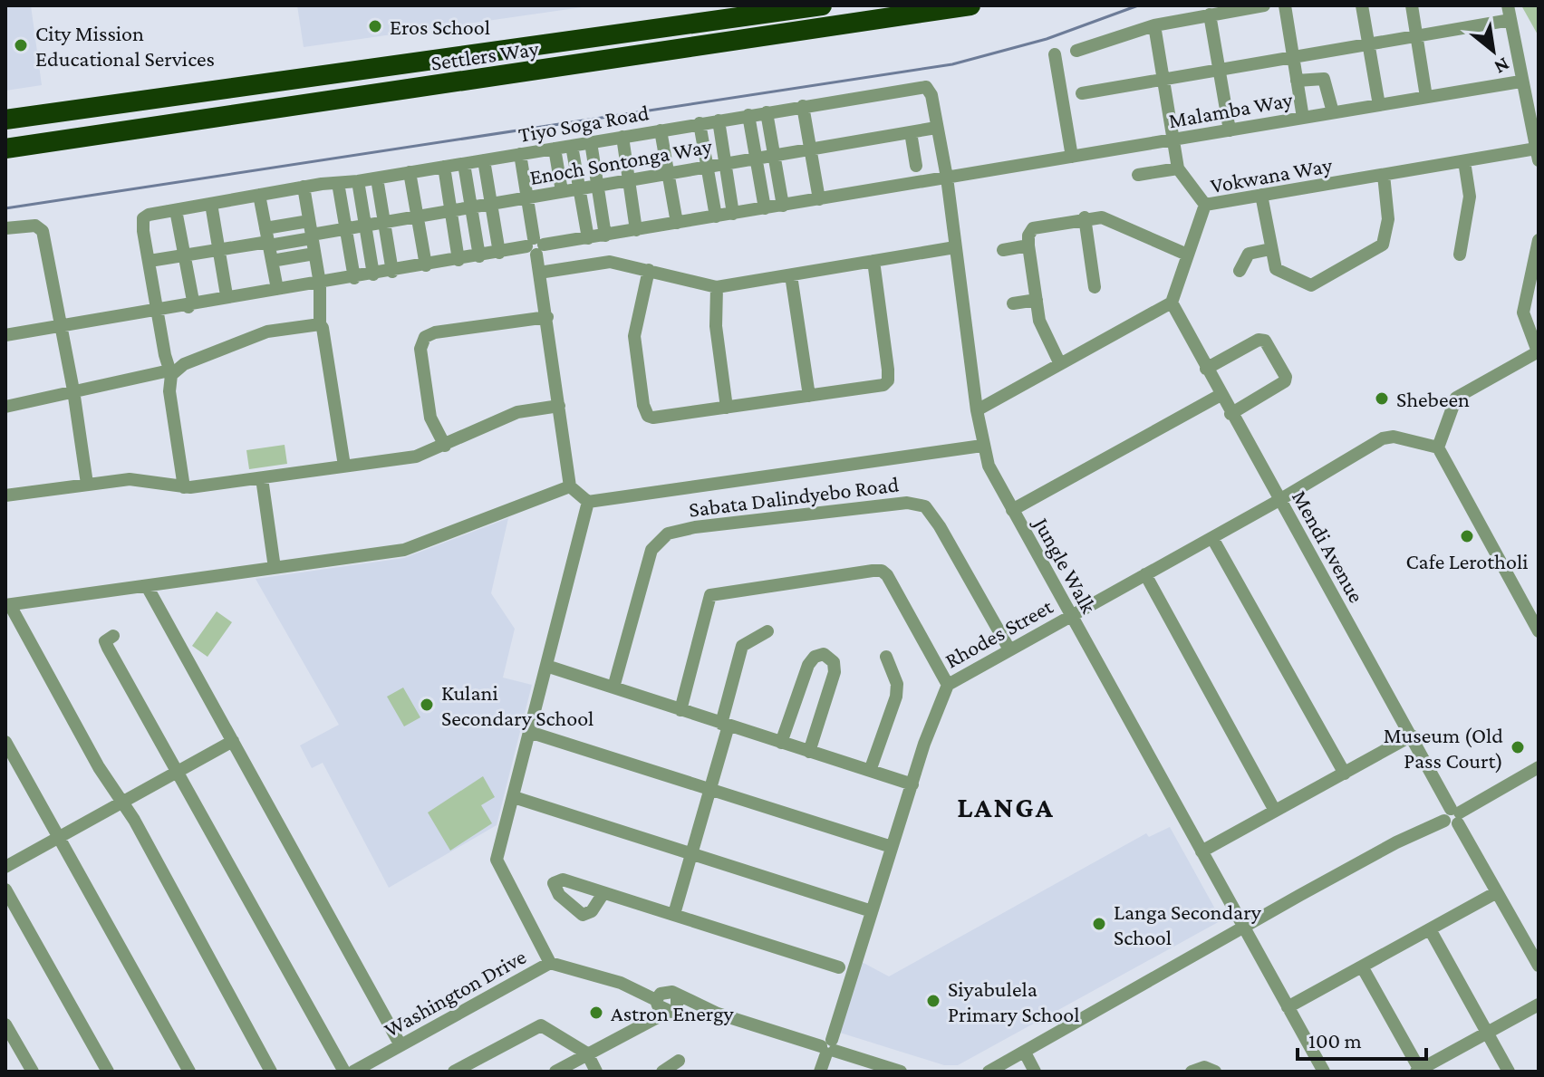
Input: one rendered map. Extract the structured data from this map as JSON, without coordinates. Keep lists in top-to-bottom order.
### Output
{
  "streets": {
    "highway": ["Settlers Way"],
    "street": [
      "Malamba Way",
      "Tiyo Soga Road",
      "Enoch Sontonga Way",
      "Vokwana Way",
      "Sabata Dalindyebo Road",
      "Mendi Avenue",
      "Jungle Walk",
      "Rhodes Street",
      "Washington Drive"
    ]
  },
  "crossings": [
    ["Malamba Way", "Tiyo Soga Road"],
    ["Tiyo Soga Road", "Enoch Sontonga Way"],
    ["Tiyo Soga Road", "Jungle Walk"],
    ["Vokwana Way", "Mendi Avenue"],
    ["Sabata Dalindyebo Road", "Rhodes Street"],
    ["Mendi Avenue", "Rhodes Street"],
    ["Jungle Walk", "Rhodes Street"],
    ["Rhodes Street", "Washington Drive"]
  ],
  "districts": ["LANGA"],
  "places": [
    "Eros School",
    "City Mission Educational Services",
    "Shebeen",
    "Cafe Lerotholi",
    "Kulani Secondary School",
    "Museum (Old Pass Court)",
    "Langa Secondary School",
    "Siyabulela Primary School",
    "Astron Energy"
  ],
  "scale_bar": "100 m",
  "north": "bottom right"
}
